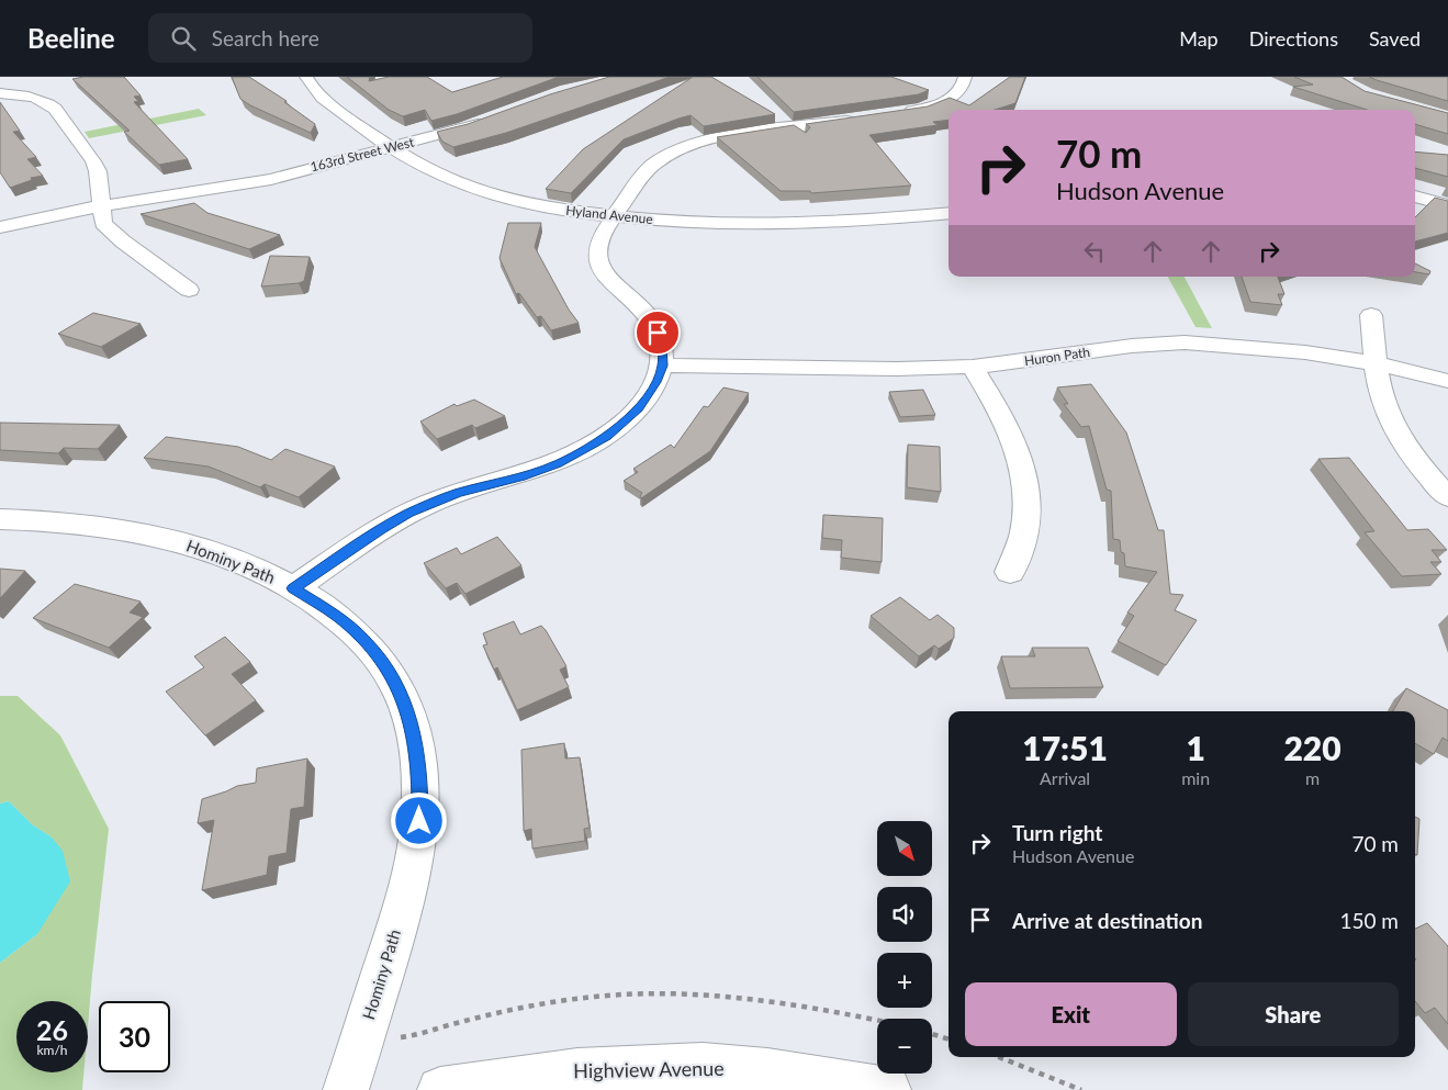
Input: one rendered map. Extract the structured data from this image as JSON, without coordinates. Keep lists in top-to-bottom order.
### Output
{
  "streets": {
    "street": [
      "163rd Street West",
      "Hyland Avenue",
      "Huron Path",
      "Hominy Path",
      "Highview Avenue"
    ]
  },
  "crossings": [
    ["163rd Street West", "Hyland Avenue"]
  ],
  "north": "bottom right",
  "page": {
    "header": "Beeline",
    "search": "Search here",
    "nav": ["Map", "Directions", "Saved"],
    "turn": ["70 m", "Hudson Avenue"],
    "eta": [
      "17:51",
      "Arrival",
      "1",
      "min",
      "220",
      "m"
    ],
    "list": [
      {
        "name": "Turn right",
        "note": "Hudson Avenue",
        "value": "70 m"
      },
      {
        "name": "Arrive at destination",
        "value": "150 m"
      }
    ],
    "map_buttons": ["+", "−"],
    "buttons": ["Exit", "Share"],
    "speed": "26 km/h",
    "limit": "30"
  }
}
